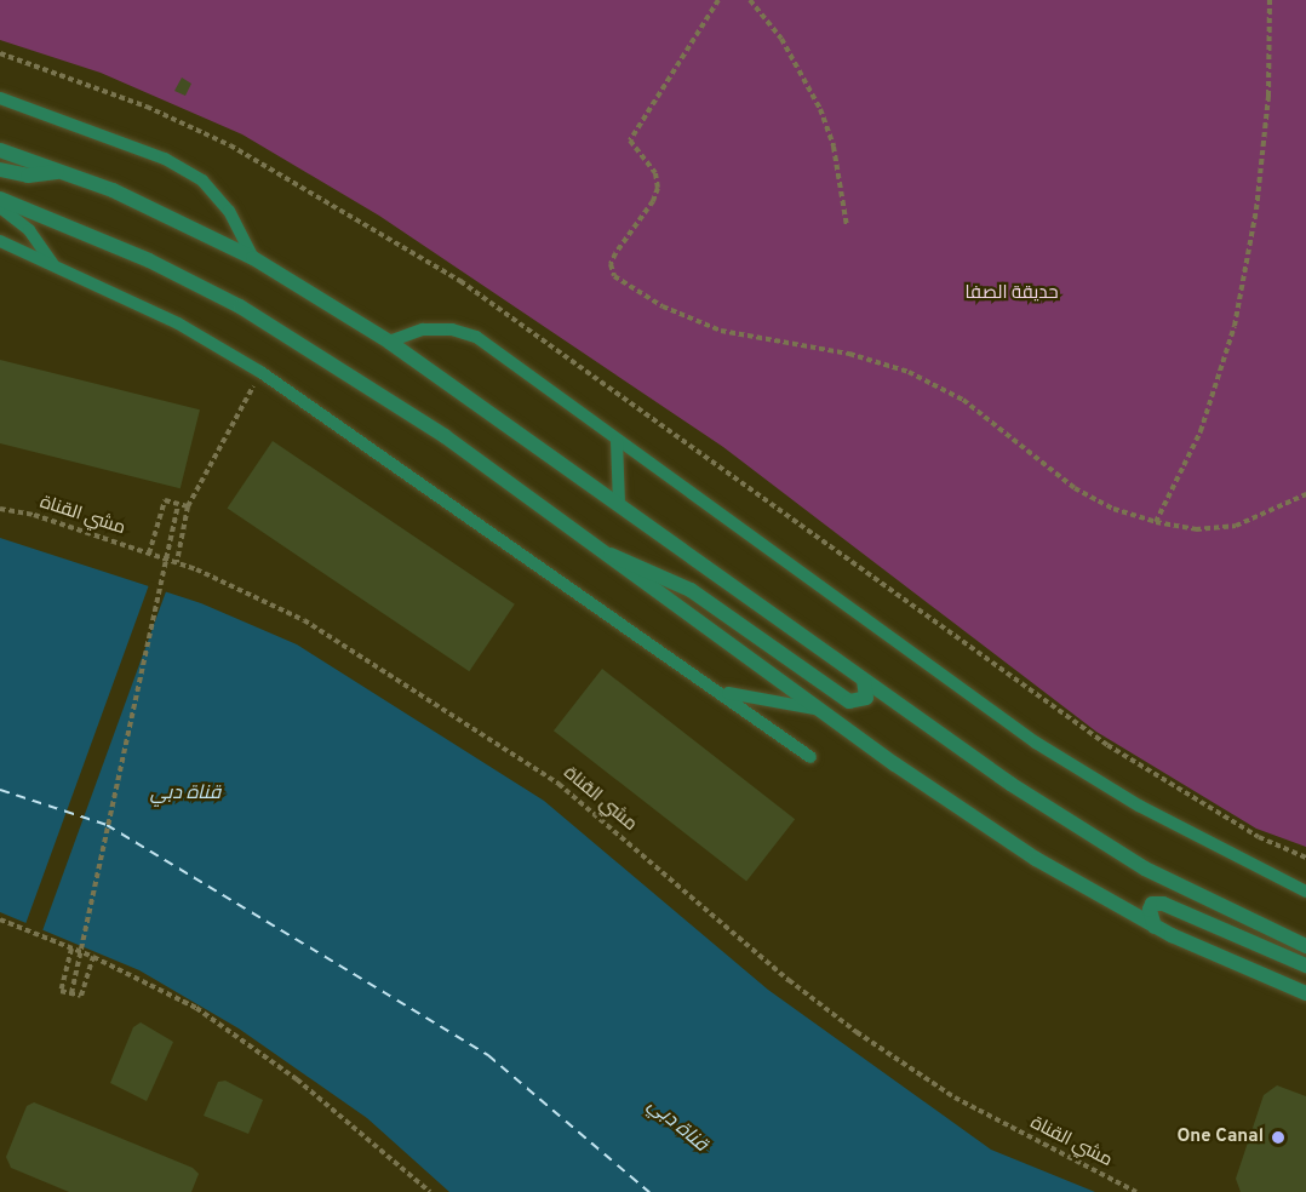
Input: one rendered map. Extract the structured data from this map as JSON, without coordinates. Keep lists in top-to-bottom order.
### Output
{
  "streets": {
    "path": ["مشي القناة"]
  },
  "water": ["قناة دبي"],
  "parks": ["حديقة الصفا"],
  "places": ["One Canal"]
}
